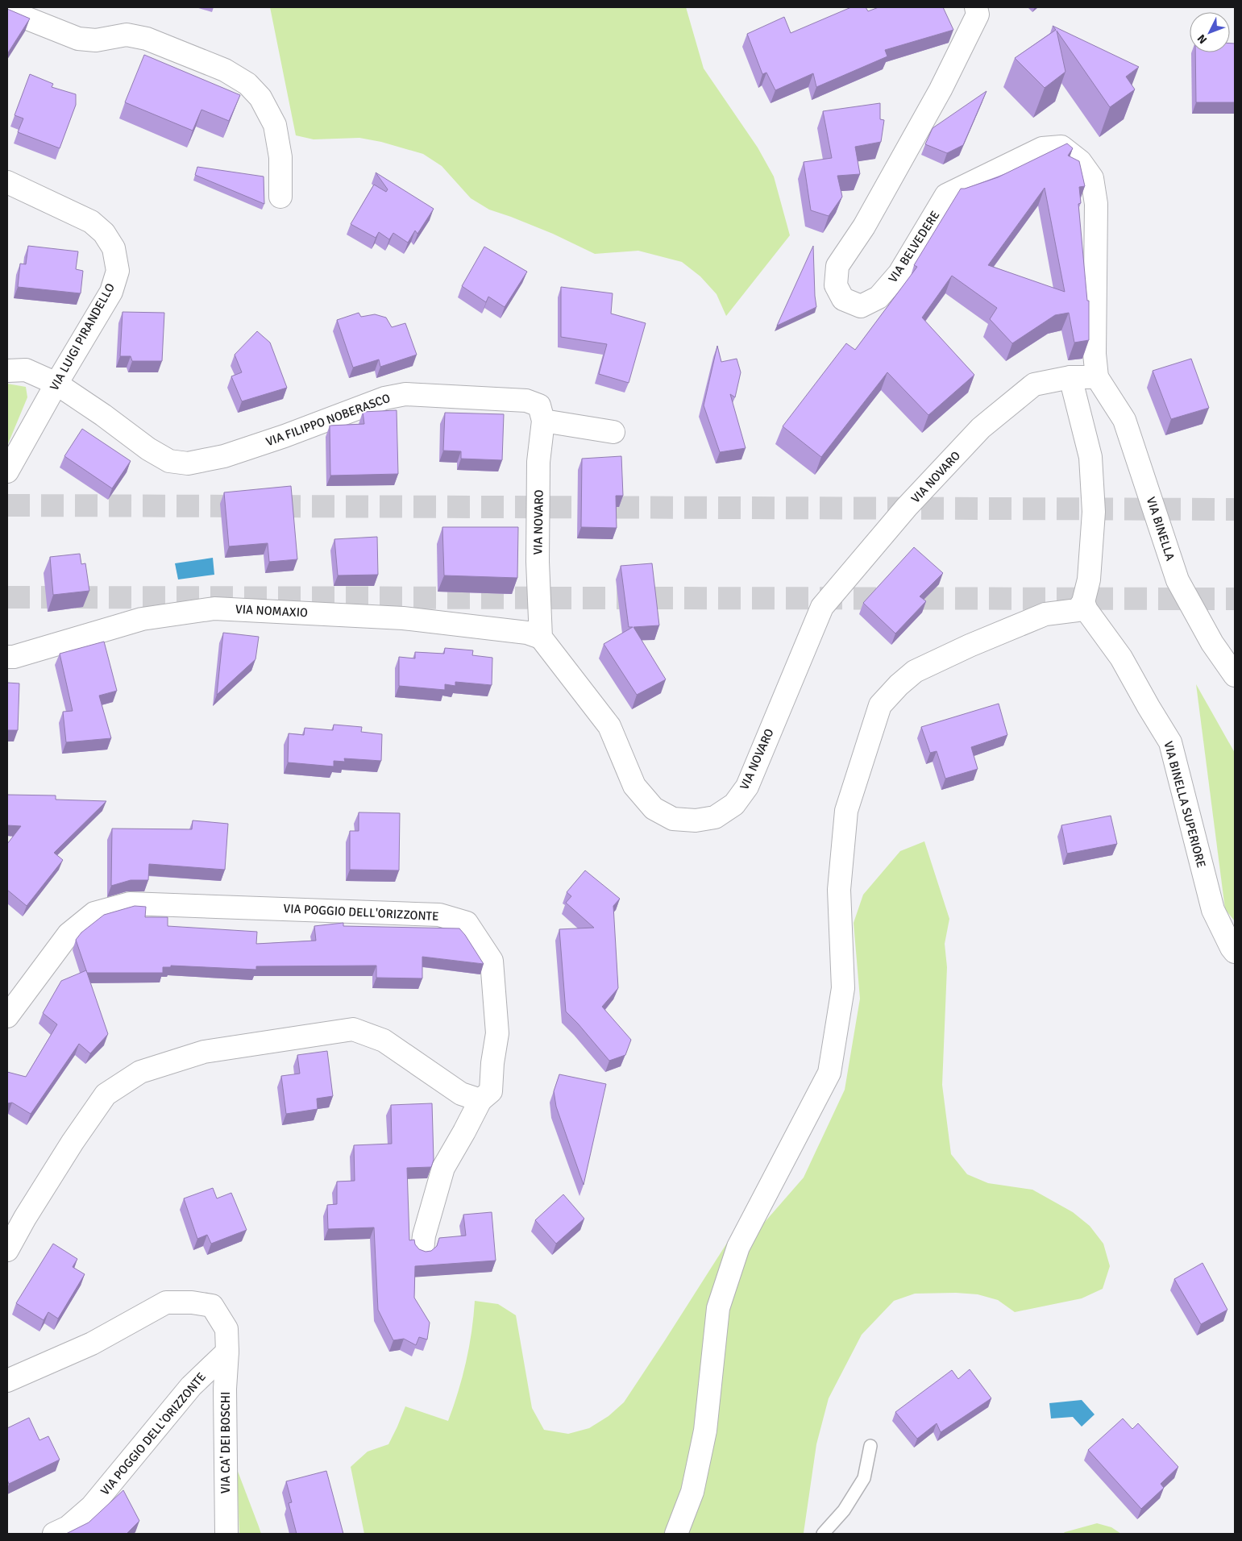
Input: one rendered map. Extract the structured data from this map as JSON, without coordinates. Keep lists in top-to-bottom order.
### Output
{
  "streets": {
    "street": [
      "VIA BELVEDERE",
      "VIA LUIGI PIRANDELLO",
      "VIA FILIPPO NOBERASCO",
      "VIA NOVARO",
      "VIA BINELLA",
      "VIA NOMAXIO",
      "VIA BINELLA SUPERIORE",
      "VIA POGGIO DELL'ORIZZONTE",
      "VIA CA' DEI BOSCHI"
    ]
  },
  "crossings": [
    ["VIA BELVEDERE", "VIA NOVARO"],
    ["VIA BELVEDERE", "VIA BINELLA"],
    ["VIA LUIGI PIRANDELLO", "VIA FILIPPO NOBERASCO"],
    ["VIA FILIPPO NOBERASCO", "VIA NOVARO"],
    ["VIA NOVARO", "VIA BINELLA"],
    ["VIA NOVARO", "VIA NOMAXIO"],
    ["VIA POGGIO DELL'ORIZZONTE", "VIA CA' DEI BOSCHI"]
  ],
  "north": "bottom left"
}
